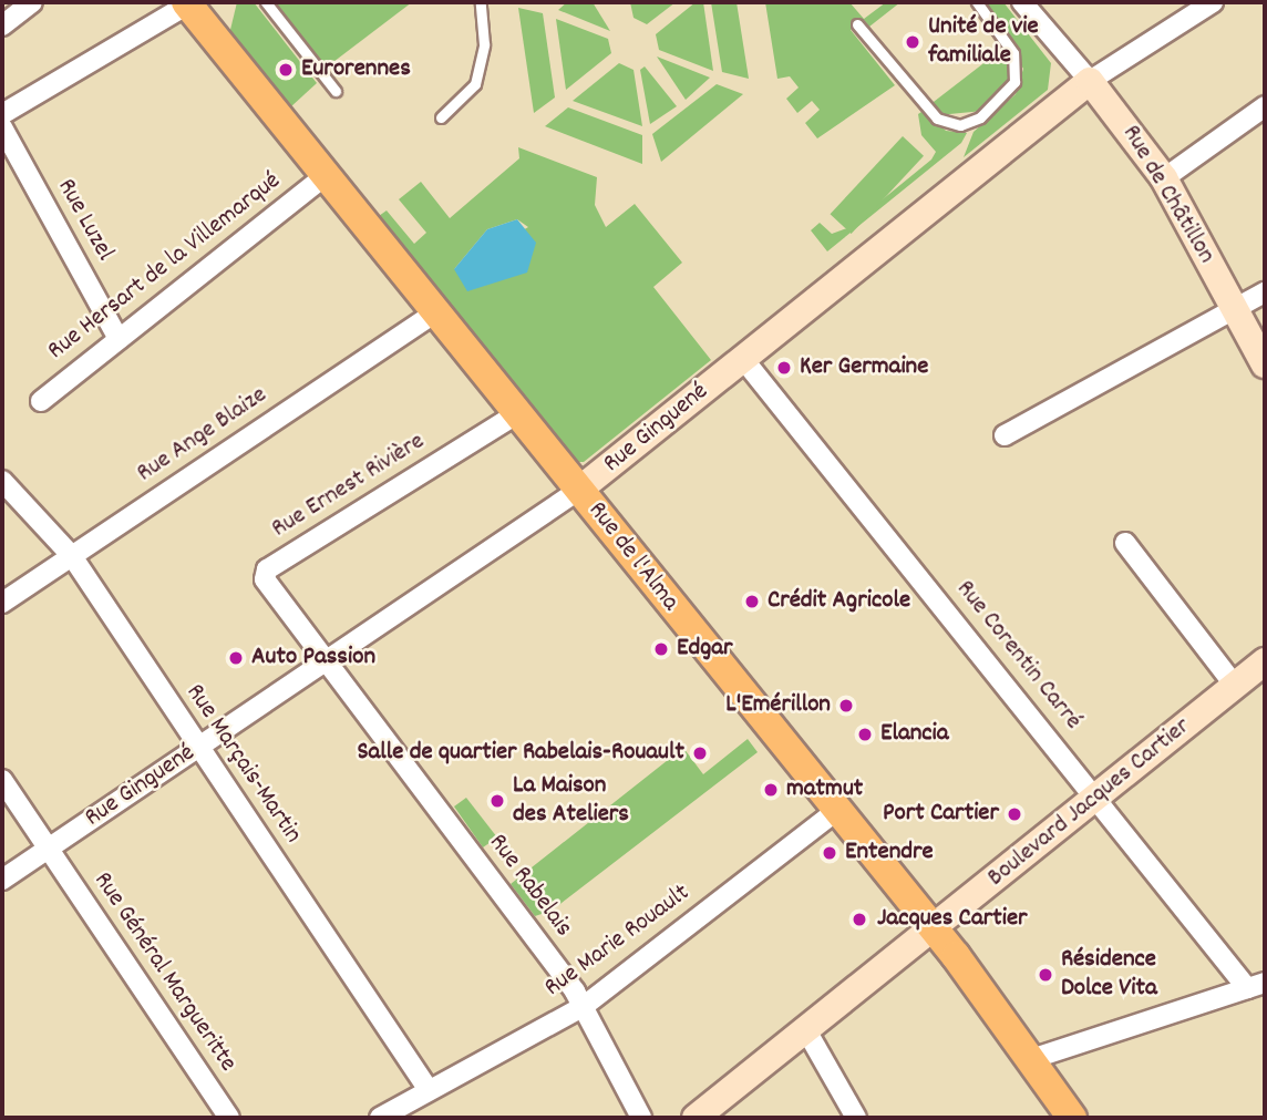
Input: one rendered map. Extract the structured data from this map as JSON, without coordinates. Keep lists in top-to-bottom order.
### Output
{
  "streets": {
    "main road": ["Rue de l'Alma"],
    "street": [
      "Rue de Châtillon",
      "Rue Luzel",
      "Rue Hersart de la Villemarqué",
      "Rue Ginguené",
      "Rue Ange Blaize",
      "Rue Ernest Rivière",
      "Rue Corentin Carré",
      "Rue Marçais-Martin",
      "Boulevard Jacques Cartier",
      "Rue Rabelais",
      "Rue Marie Rouault",
      "Rue Général Margueritte"
    ]
  },
  "crossings": [
    ["Rue de Châtillon", "Rue Ginguené"],
    ["Rue Luzel", "Rue Hersart de la Villemarqué"],
    ["Rue Hersart de la Villemarqué", "Rue de l'Alma"],
    ["Rue Ginguené", "Rue Ernest Rivière"],
    ["Rue Ginguené", "Rue de l'Alma"],
    ["Rue Ginguené", "Rue Corentin Carré"],
    ["Rue Ginguené", "Rue Marçais-Martin"],
    ["Rue Ginguené", "Rue Rabelais"],
    ["Rue Ginguené", "Rue Général Margueritte"],
    ["Rue Ange Blaize", "Rue de l'Alma"],
    ["Rue Ange Blaize", "Rue Marçais-Martin"],
    ["Rue Ernest Rivière", "Rue de l'Alma"],
    ["Rue Ernest Rivière", "Rue Rabelais"],
    ["Rue de l'Alma", "Boulevard Jacques Cartier"],
    ["Rue de l'Alma", "Rue Marie Rouault"],
    ["Rue Corentin Carré", "Boulevard Jacques Cartier"],
    ["Rue Marçais-Martin", "Rue Marie Rouault"],
    ["Rue Rabelais", "Rue Marie Rouault"]
  ],
  "places": [
    "Unité de vie familiale",
    "Eurorennes",
    "Ker Germaine",
    "Crédit Agricole",
    "Edgar",
    "Auto Passion",
    "L'Emérillon",
    "Elancia",
    "Salle de quartier Rabelais-Rouault",
    "matmut",
    "La Maison des Ateliers",
    "Port Cartier",
    "Entendre",
    "Jacques Cartier",
    "Résidence Dolce Vita"
  ]
}
